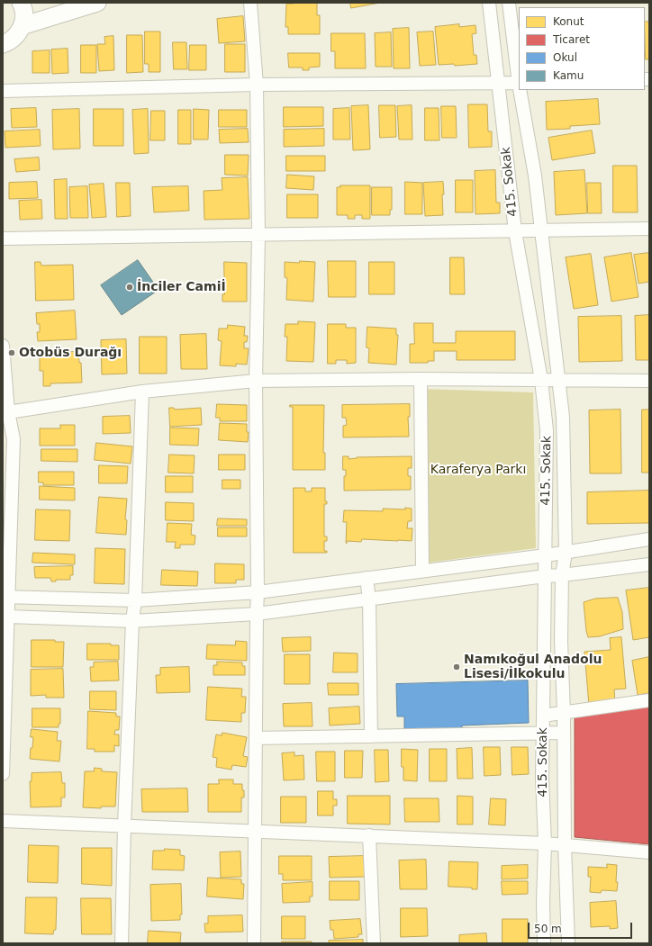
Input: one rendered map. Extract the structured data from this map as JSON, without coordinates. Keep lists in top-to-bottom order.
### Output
{
  "streets": {
    "street": ["415. Sokak"]
  },
  "parks": ["Karaferya Parkı"],
  "places": ["İnciler Camiİ", "Otobüs Durağı", "Namıkoğul Anadolu Lisesi/İlkokulu"],
  "legend": [
    "Konut",
    "Ticaret",
    "Okul",
    "Kamu"
  ],
  "scale_bar": "50 m"
}
